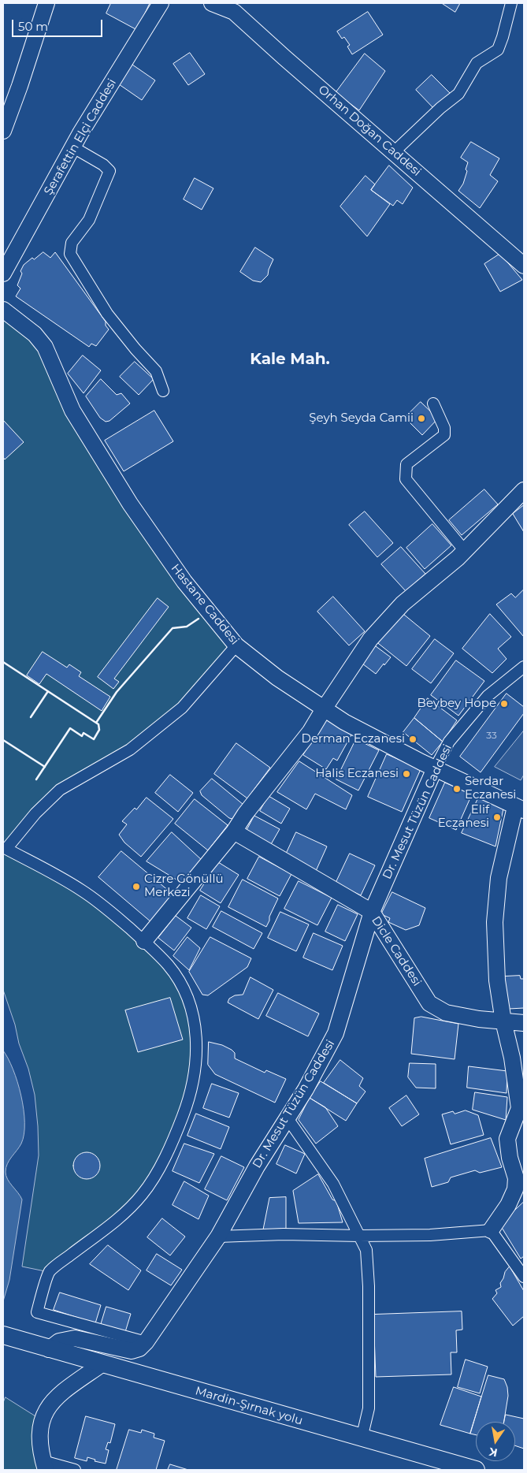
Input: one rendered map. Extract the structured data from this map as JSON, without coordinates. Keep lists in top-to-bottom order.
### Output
{
  "streets": {
    "main road": ["Mardin-Şırnak yolu"],
    "street": [
      "Orhan Doğan Caddesi",
      "Şerafettin Elçi Caddesi",
      "Hastane Caddesi",
      "Dr. Mesut Tüzün Caddesi",
      "Dicle Caddesi"
    ]
  },
  "crossings": [
    ["Hastane Caddesi", "Dr. Mesut Tüzün Caddesi"],
    ["Dr. Mesut Tüzün Caddesi", "Dicle Caddesi"],
    ["Dr. Mesut Tüzün Caddesi", "Mardin-Şırnak yolu"]
  ],
  "districts": ["Kale Mah."],
  "places": [
    "Şeyh Seyda Camii",
    "Beybey Hope",
    "Derman Eczanesi",
    "Halis Eczanesi",
    "Serdar Eczanesi",
    "Elif Eczanesi",
    "Cizre Gönüllü Merkezi"
  ],
  "house_numbers": ["33"],
  "scale_bar": "50 m",
  "north": "bottom"
}
